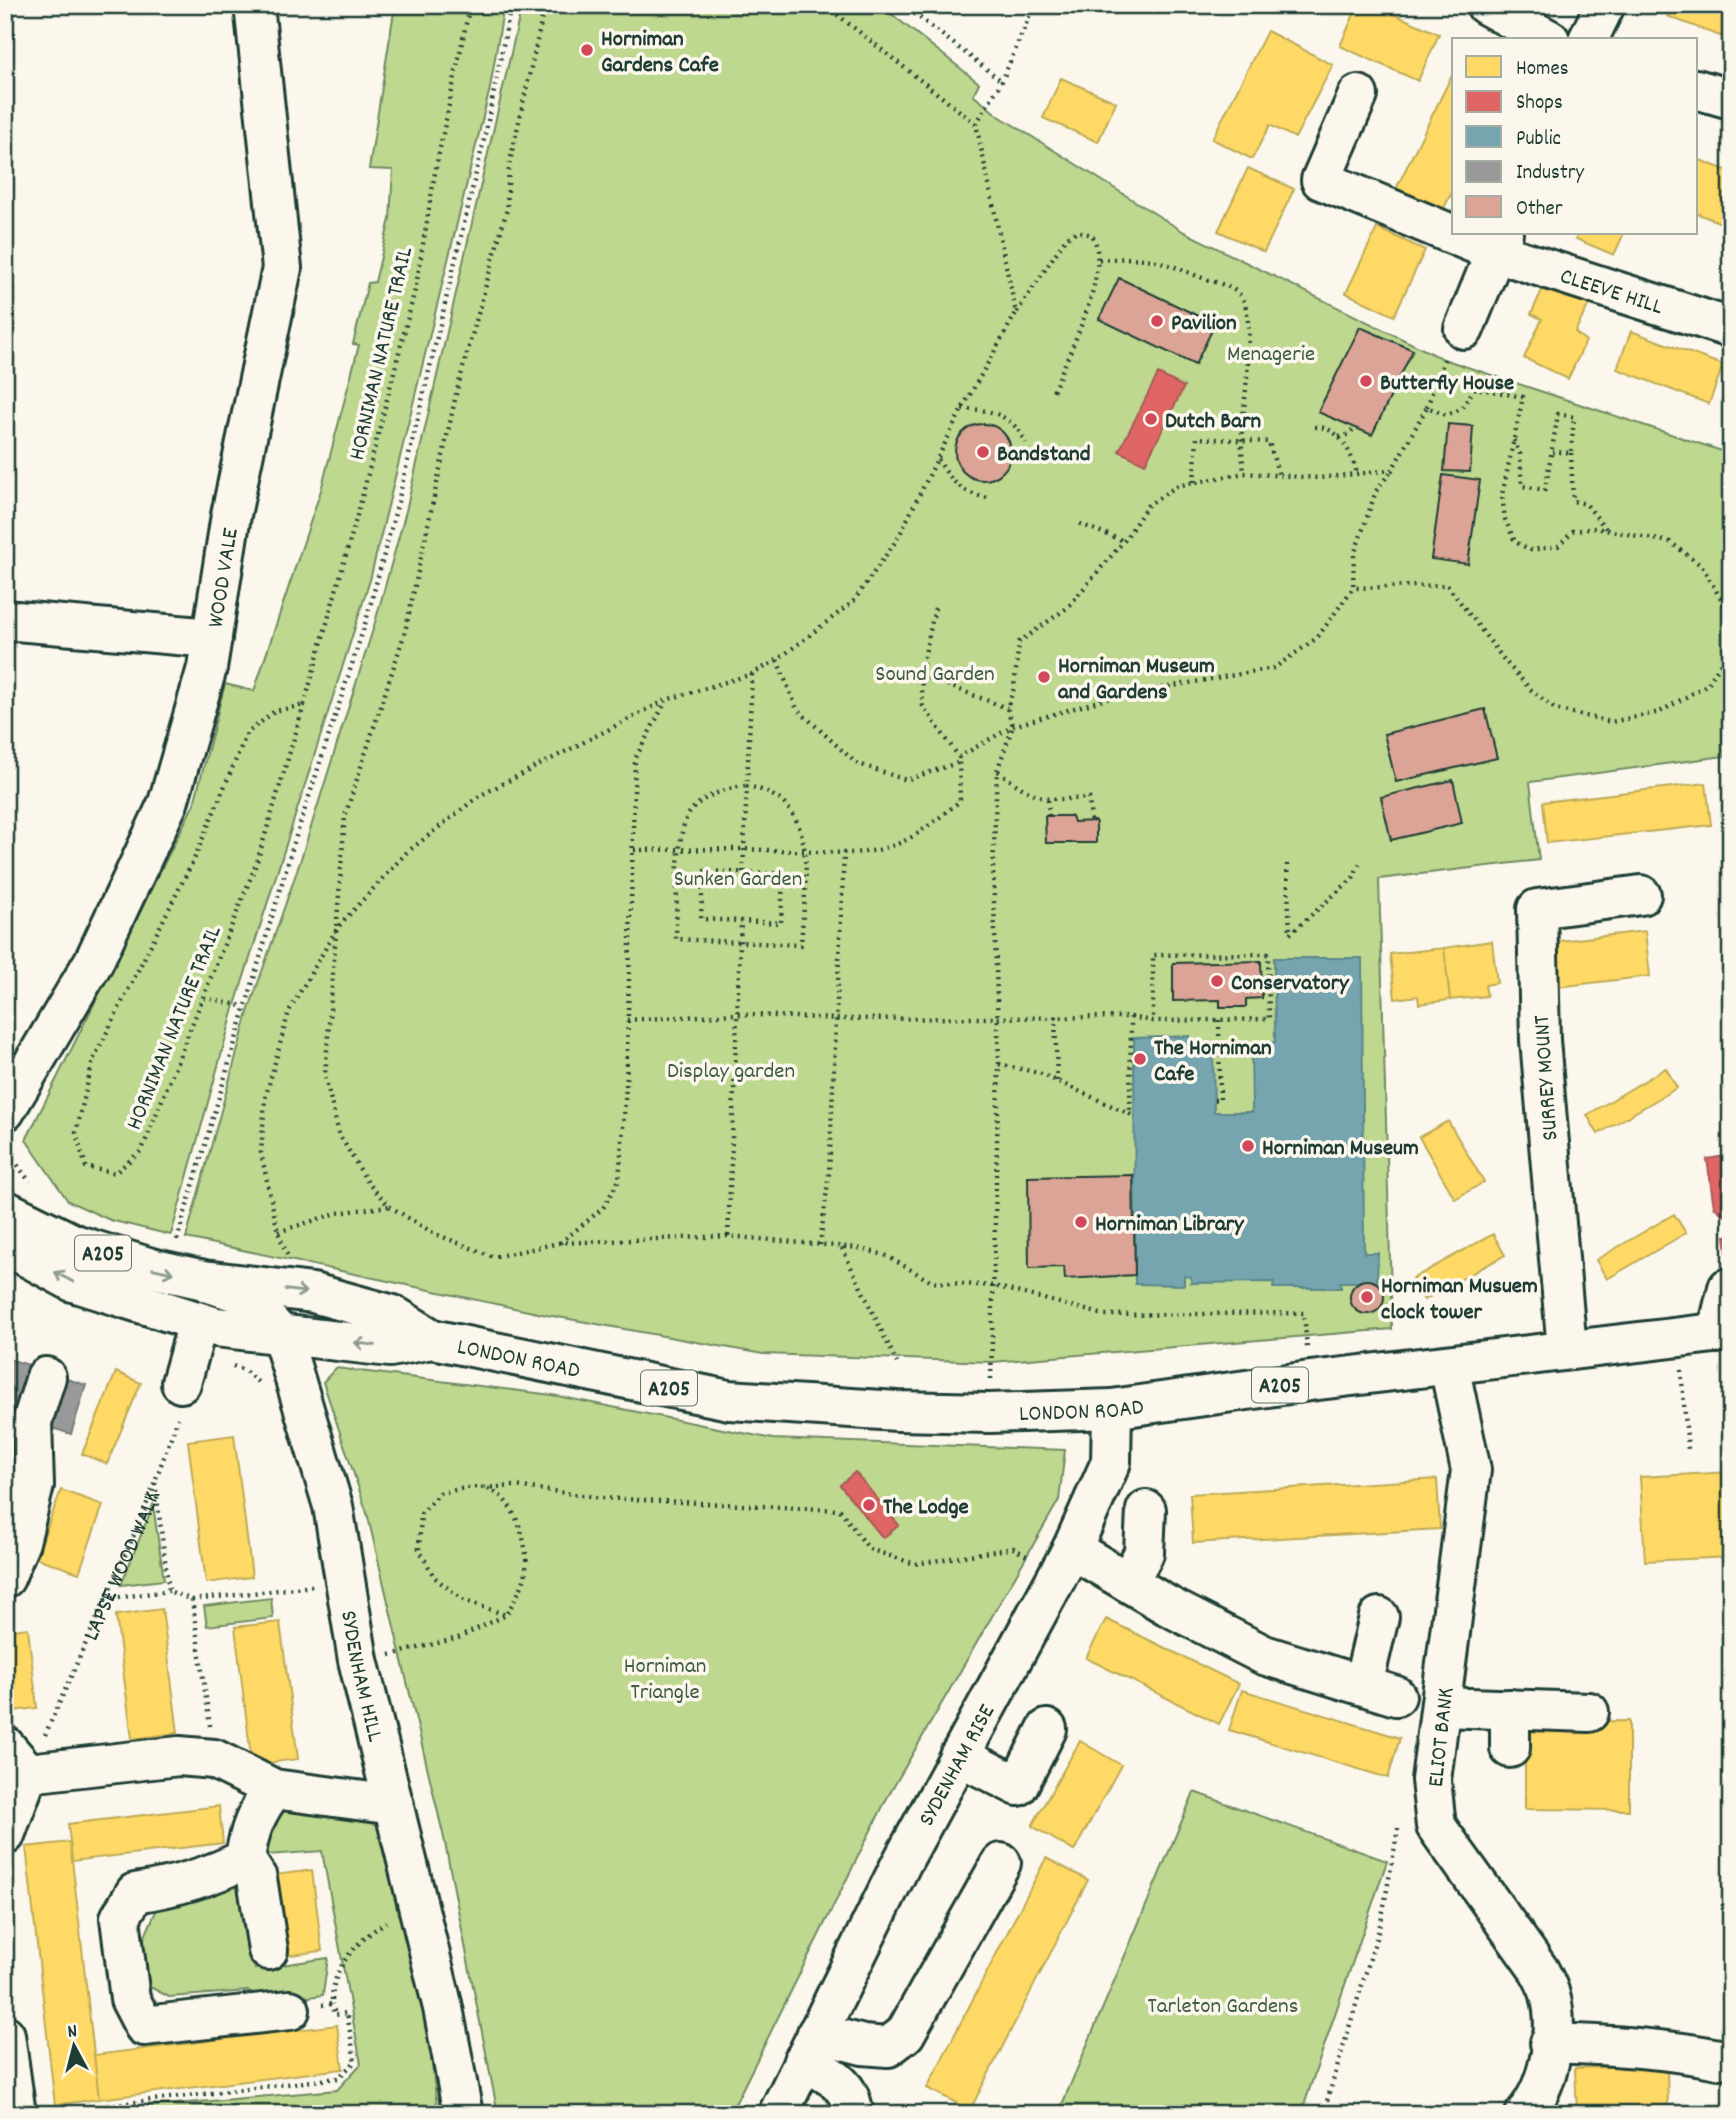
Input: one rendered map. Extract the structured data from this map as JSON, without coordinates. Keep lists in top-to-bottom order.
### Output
{
  "streets": {
    "main road": [
      "CLEEVE HILL",
      "WOOD VALE",
      "SURREY MOUNT",
      "A205",
      "LONDON ROAD",
      "SYDENHAM HILL",
      "ELIOT BANK",
      "SYDENHAM RISE"
    ],
    "path": ["HORNIMAN NATURE TRAIL", "LAPSE WOOD WALK"]
  },
  "crossings": [
    ["SURREY MOUNT", "LONDON ROAD"],
    ["LONDON ROAD", "SYDENHAM HILL"],
    ["LONDON ROAD", "ELIOT BANK"],
    ["LONDON ROAD", "SYDENHAM RISE"]
  ],
  "parks": [
    "Menagerie",
    "Sound Garden",
    "Sunken Garden",
    "Display garden",
    "Horniman Triangle",
    "Tarleton Gardens"
  ],
  "places": [
    "Horniman Gardens Cafe",
    "Pavilion",
    "Butterfly House",
    "Dutch Barn",
    "Bandstand",
    "Horniman Museum and Gardens",
    "Conservatory",
    "The Horniman Cafe",
    "Horniman Museum",
    "Horniman Library",
    "Horniman Musuem clock tower",
    "The Lodge"
  ],
  "legend": [
    "Homes",
    "Shops",
    "Public",
    "Industry",
    "Other"
  ],
  "north": "top"
}
